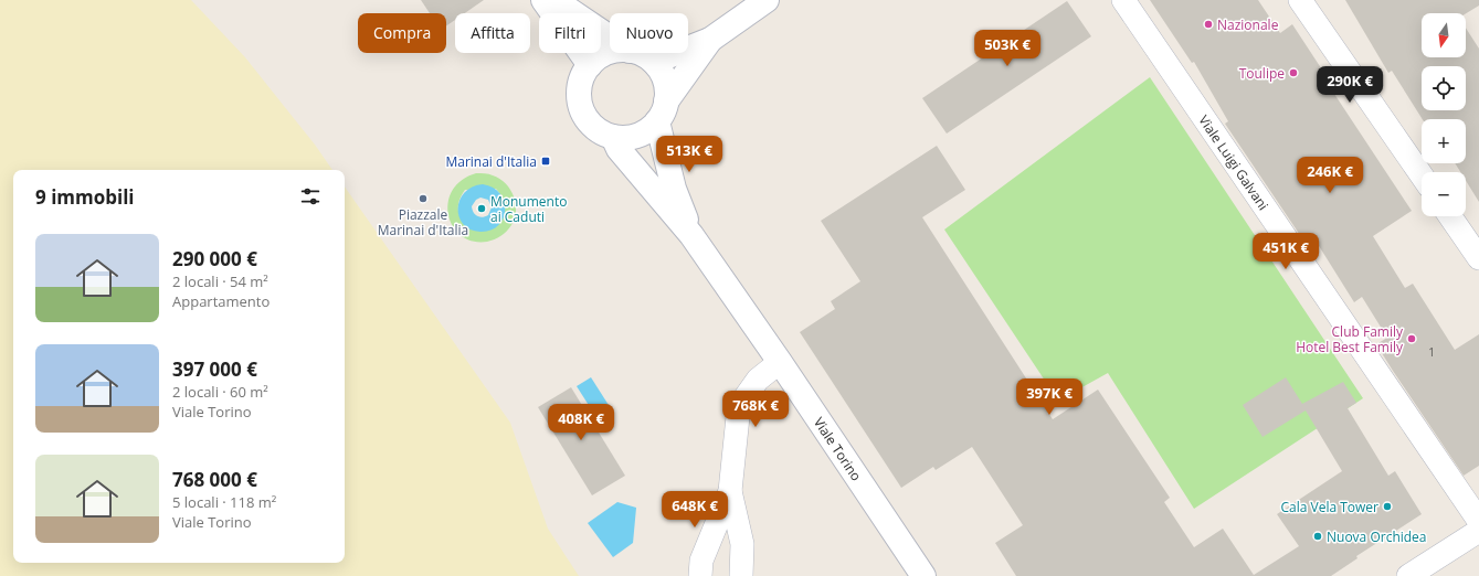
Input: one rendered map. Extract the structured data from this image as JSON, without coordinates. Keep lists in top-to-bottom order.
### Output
{
  "streets": {
    "street": ["Viale Luigi Galvani", "Viale Torino"]
  },
  "places": {
    "other": [
      "Nazionale",
      "Toulipe",
      "Piazzale Marinai d'Italia",
      "Monumento ai Caduti",
      "Club Family Hotel Best Family",
      "Cala Vela Tower",
      "Nuova Orchidea"
    ],
    "transit": ["Marinai d'Italia"]
  },
  "house_numbers": ["1"],
  "north": "bottom",
  "page": {
    "map_buttons": ["+", "−"],
    "chip": [
      "Compra",
      "Affitta",
      "Filtri",
      "Nuovo"
    ],
    "price": [
      "503K €",
      "290K €",
      "513K €",
      "246K €",
      "451K €",
      "397K €",
      "768K €",
      "408K €",
      "648K €"
    ],
    "heading": "9 immobili",
    "list": [
      {
        "name": "290 000 €",
        "note": "2 locali · 54 m² · Appartamento"
      },
      {
        "name": "397 000 €",
        "note": "2 locali · 60 m² · Viale Torino"
      },
      {
        "name": "768 000 €",
        "note": "5 locali · 118 m² · Viale Torino"
      }
    ]
  }
}
